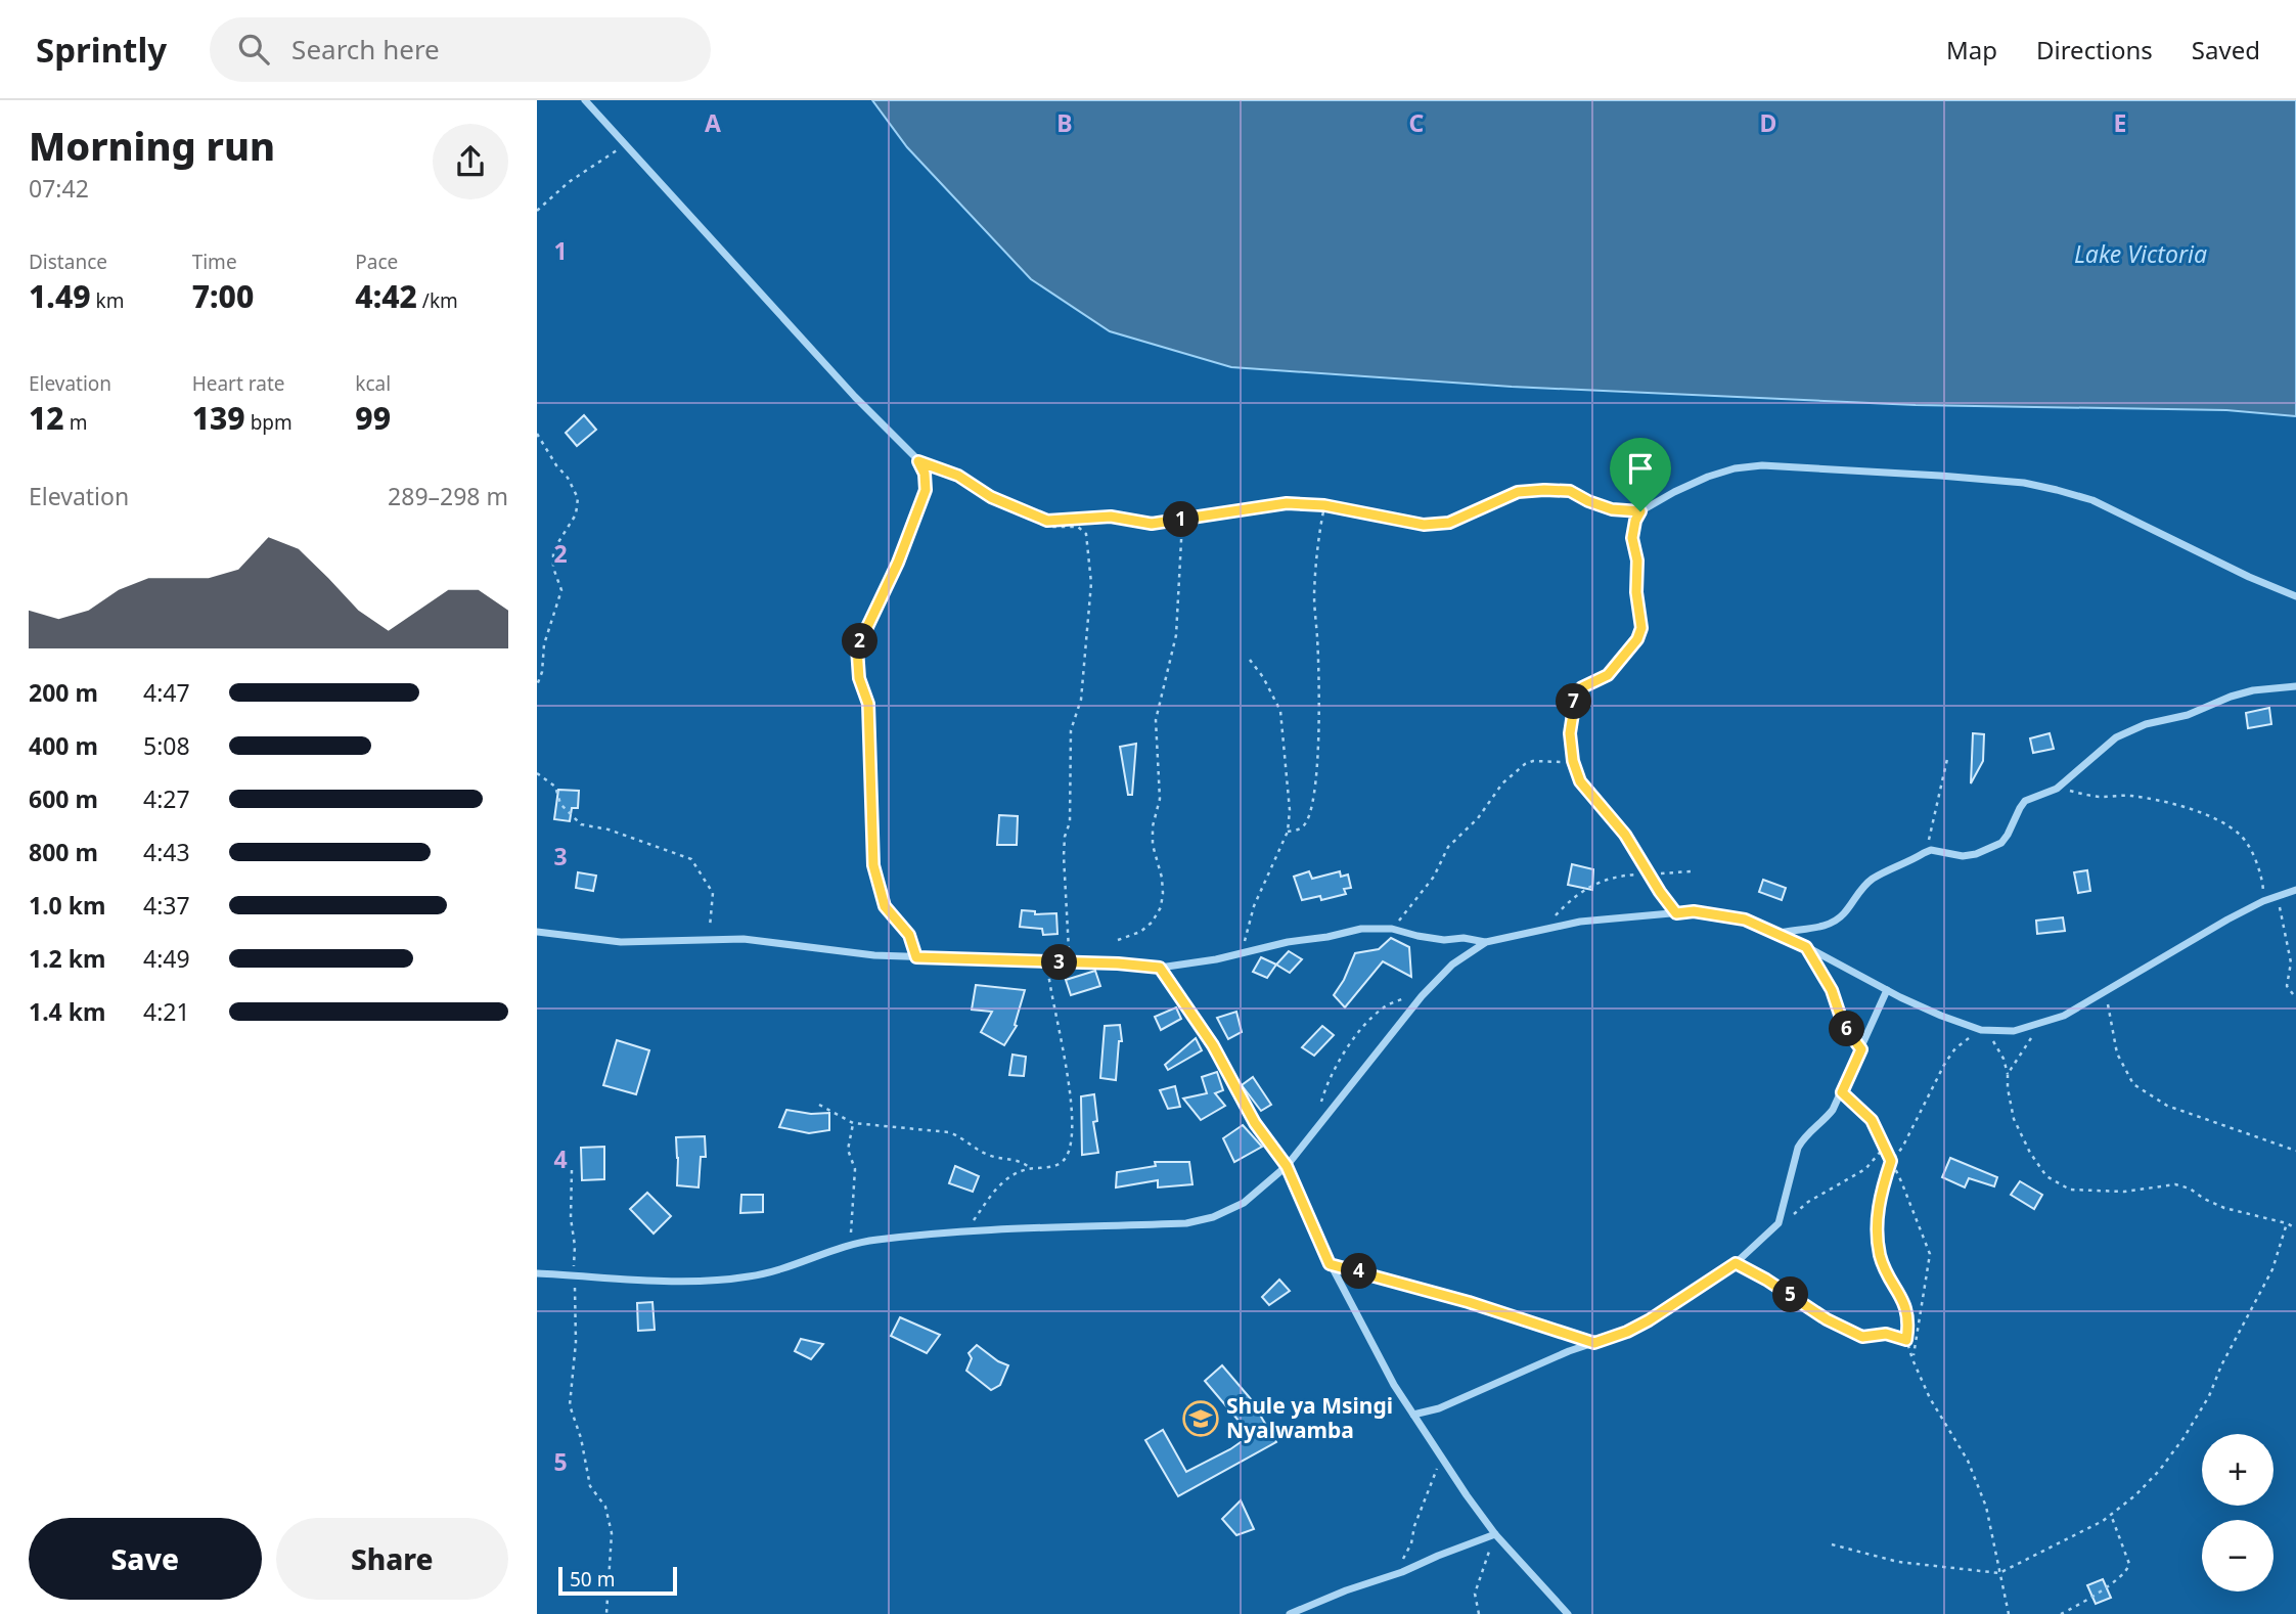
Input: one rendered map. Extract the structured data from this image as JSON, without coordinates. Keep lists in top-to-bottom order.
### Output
{
  "water": ["Lake Victoria"],
  "places": {
    "school or university": ["Shule ya Msingi Nyalwamba"]
  },
  "scale_bar": "50 m",
  "page": {
    "header": "Sprintly",
    "search": "Search here",
    "nav": ["Map", "Directions", "Saved"],
    "heading": ["Morning run", "07:42"],
    "stats": [
      ["Distance", "1.49 km"],
      ["Time", "7:00"],
      ["Pace", "4:42 /km"],
      ["Elevation", "12 m"],
      ["Heart rate", "139 bpm"],
      ["kcal", "99"]
    ],
    "chart": ["Elevation", "289–298 m"],
    "pins": [
      "1",
      "2",
      "7",
      "3",
      "6",
      "4",
      "5"
    ],
    "list": [
      {
        "name": "200 m",
        "note": "4:47"
      },
      {
        "name": "400 m",
        "note": "5:08"
      },
      {
        "name": "600 m",
        "note": "4:27"
      },
      {
        "name": "800 m",
        "note": "4:43"
      },
      {
        "name": "1.0 km",
        "note": "4:37"
      },
      {
        "name": "1.2 km",
        "note": "4:49"
      },
      {
        "name": "1.4 km",
        "note": "4:21"
      }
    ],
    "map_buttons": ["+", "−"],
    "buttons": ["Save", "Share"],
    "scale": "50 m"
  },
  "grid": {
    "columns": [
      "A",
      "B",
      "C",
      "D",
      "E"
    ],
    "rows": [
      "1",
      "2",
      "3",
      "4",
      "5"
    ]
  }
}
